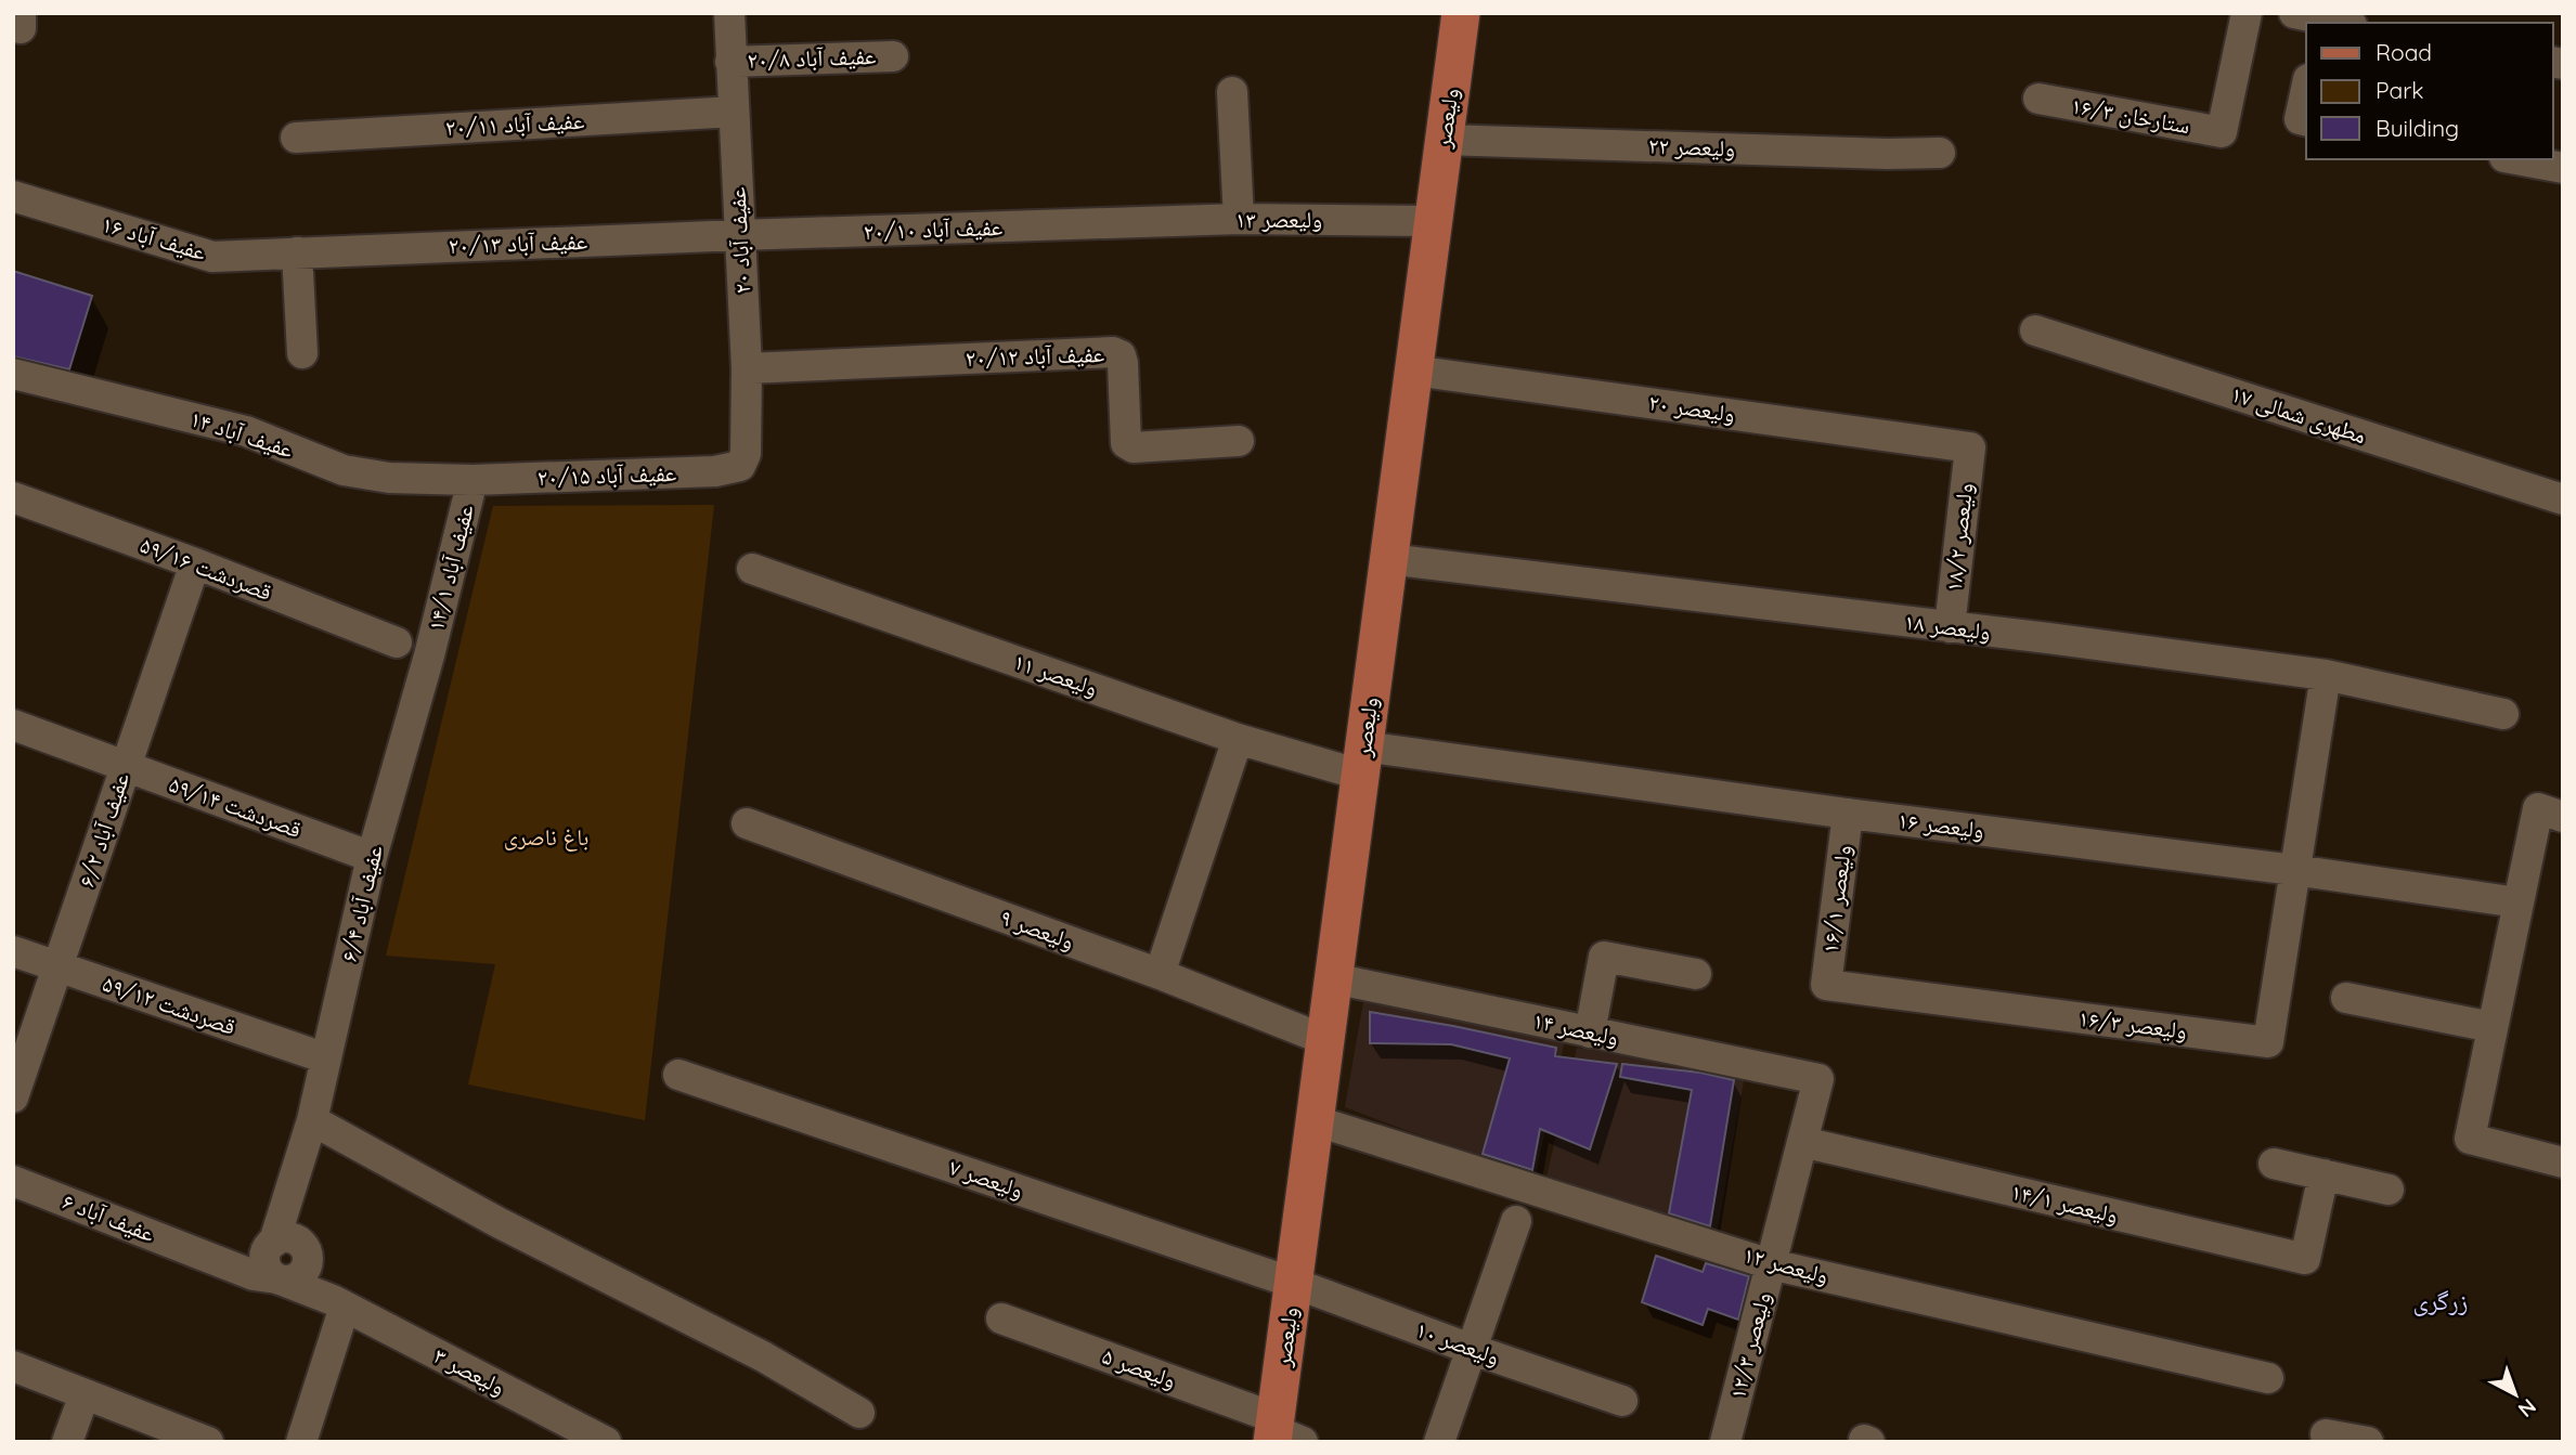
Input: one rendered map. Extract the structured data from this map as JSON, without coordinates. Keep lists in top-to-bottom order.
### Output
{
  "streets": {
    "main road": ["ولیعصر"],
    "street": [
      "عفیف آباد ۲۰/۸",
      "۱۶/۳ ستارخان",
      "عفیف آباد ۲۰/۱۱",
      "۲۲ ولیعصر",
      "۱۳ ولیعصر",
      "عفیف آباد ۲۰/۱۰",
      "عفیف آباد ۱۶",
      "عفیف آباد ۲۰",
      "عفیف آباد ۲۰/۱۳",
      "عفیف آباد ۲۰/۱۲",
      "۲۰ ولیعصر",
      "۱۷ مطهری شمالی",
      "عفیف آباد ۱۴",
      "عفیف آباد ۲۰/۱۵",
      "۱۸/۲ ولیعصر",
      "عفیف آباد ۱۴/۱",
      "۵۹/۱۶ قصردشت",
      "۱۸ ولیعصر",
      "۱۱ ولیعصر",
      "۵۹/۱۴ قصردشت",
      "۱۶ ولیعصر",
      "عفیف آباد ۶/۲",
      "۱۶/۱ ولیعصر",
      "عفیف آباد ۶/۴",
      "۹ ولیعصر",
      "۵۹/۱۲ قصردشت",
      "۱۶/۳ ولیعصر",
      "۱۴ ولیعصر",
      "۷ ولیعصر",
      "۱۴/۱ ولیعصر",
      "عفیف آباد ۶",
      "۱۲ ولیعصر",
      "۱۰ ولیعصر",
      "۱۲/۳ ولیعصر",
      "۵ ولیعصر",
      "۳ ولیعصر"
    ]
  },
  "crossings": [
    ["عفیف آباد ۲۰/۸", "عفیف آباد ۲۰"],
    ["ولیعصر", "۲۲ ولیعصر"],
    ["ولیعصر", "۱۳ ولیعصر"],
    ["ولیعصر", "۲۰ ولیعصر"],
    ["ولیعصر", "۱۸ ولیعصر"],
    ["ولیعصر", "۱۱ ولیعصر"],
    ["ولیعصر", "۱۶ ولیعصر"],
    ["ولیعصر", "۹ ولیعصر"],
    ["ولیعصر", "۱۴ ولیعصر"],
    ["ولیعصر", "۷ ولیعصر"],
    ["ولیعصر", "۱۲ ولیعصر"],
    ["ولیعصر", "۱۰ ولیعصر"],
    ["ولیعصر", "۵ ولیعصر"],
    ["عفیف آباد ۲۰/۱۱", "عفیف آباد ۲۰"],
    ["۱۳ ولیعصر", "عفیف آباد ۲۰/۱۰"],
    ["عفیف آباد ۲۰/۱۰", "عفیف آباد ۲۰"],
    ["عفیف آباد ۲۰/۱۰", "عفیف آباد ۲۰/۱۳"],
    ["عفیف آباد ۱۶", "عفیف آباد ۲۰/۱۳"],
    ["عفیف آباد ۲۰", "عفیف آباد ۲۰/۱۳"],
    ["عفیف آباد ۲۰", "عفیف آباد ۲۰/۱۲"],
    ["عفیف آباد ۲۰", "عفیف آباد ۲۰/۱۵"],
    ["۲۰ ولیعصر", "۱۸/۲ ولیعصر"],
    ["عفیف آباد ۱۴", "عفیف آباد ۲۰/۱۵"],
    ["عفیف آباد ۱۴", "عفیف آباد ۱۴/۱"],
    ["عفیف آباد ۲۰/۱۵", "عفیف آباد ۱۴/۱"],
    ["۱۸/۲ ولیعصر", "۱۸ ولیعصر"],
    ["عفیف آباد ۱۴/۱", "عفیف آباد ۶/۴"],
    ["۵۹/۱۶ قصردشت", "عفیف آباد ۶/۲"],
    ["۱۱ ولیعصر", "۱۶ ولیعصر"],
    ["۵۹/۱۴ قصردشت", "عفیف آباد ۶/۲"],
    ["۵۹/۱۴ قصردشت", "عفیف آباد ۶/۴"],
    ["۱۶ ولیعصر", "۱۶/۱ ولیعصر"],
    ["۱۶ ولیعصر", "۱۶/۳ ولیعصر"],
    ["عفیف آباد ۶/۲", "۵۹/۱۲ قصردشت"],
    ["۱۶/۱ ولیعصر", "۱۶/۳ ولیعصر"],
    ["عفیف آباد ۶/۴", "۵۹/۱۲ قصردشت"],
    ["عفیف آباد ۶/۴", "عفیف آباد ۶"],
    ["عفیف آباد ۶/۴", "۳ ولیعصر"],
    ["۱۴ ولیعصر", "۱۴/۱ ولیعصر"],
    ["۱۴ ولیعصر", "۱۲/۳ ولیعصر"],
    ["۷ ولیعصر", "۱۰ ولیعصر"],
    ["۱۴/۱ ولیعصر", "۱۲/۳ ولیعصر"],
    ["عفیف آباد ۶", "۳ ولیعصر"],
    ["۱۲ ولیعصر", "۱۲/۳ ولیعصر"]
  ],
  "districts": ["زرگری"],
  "parks": ["باغ ناصری"],
  "legend": ["Road", "Park", "Building"],
  "north": "bottom right"
}
